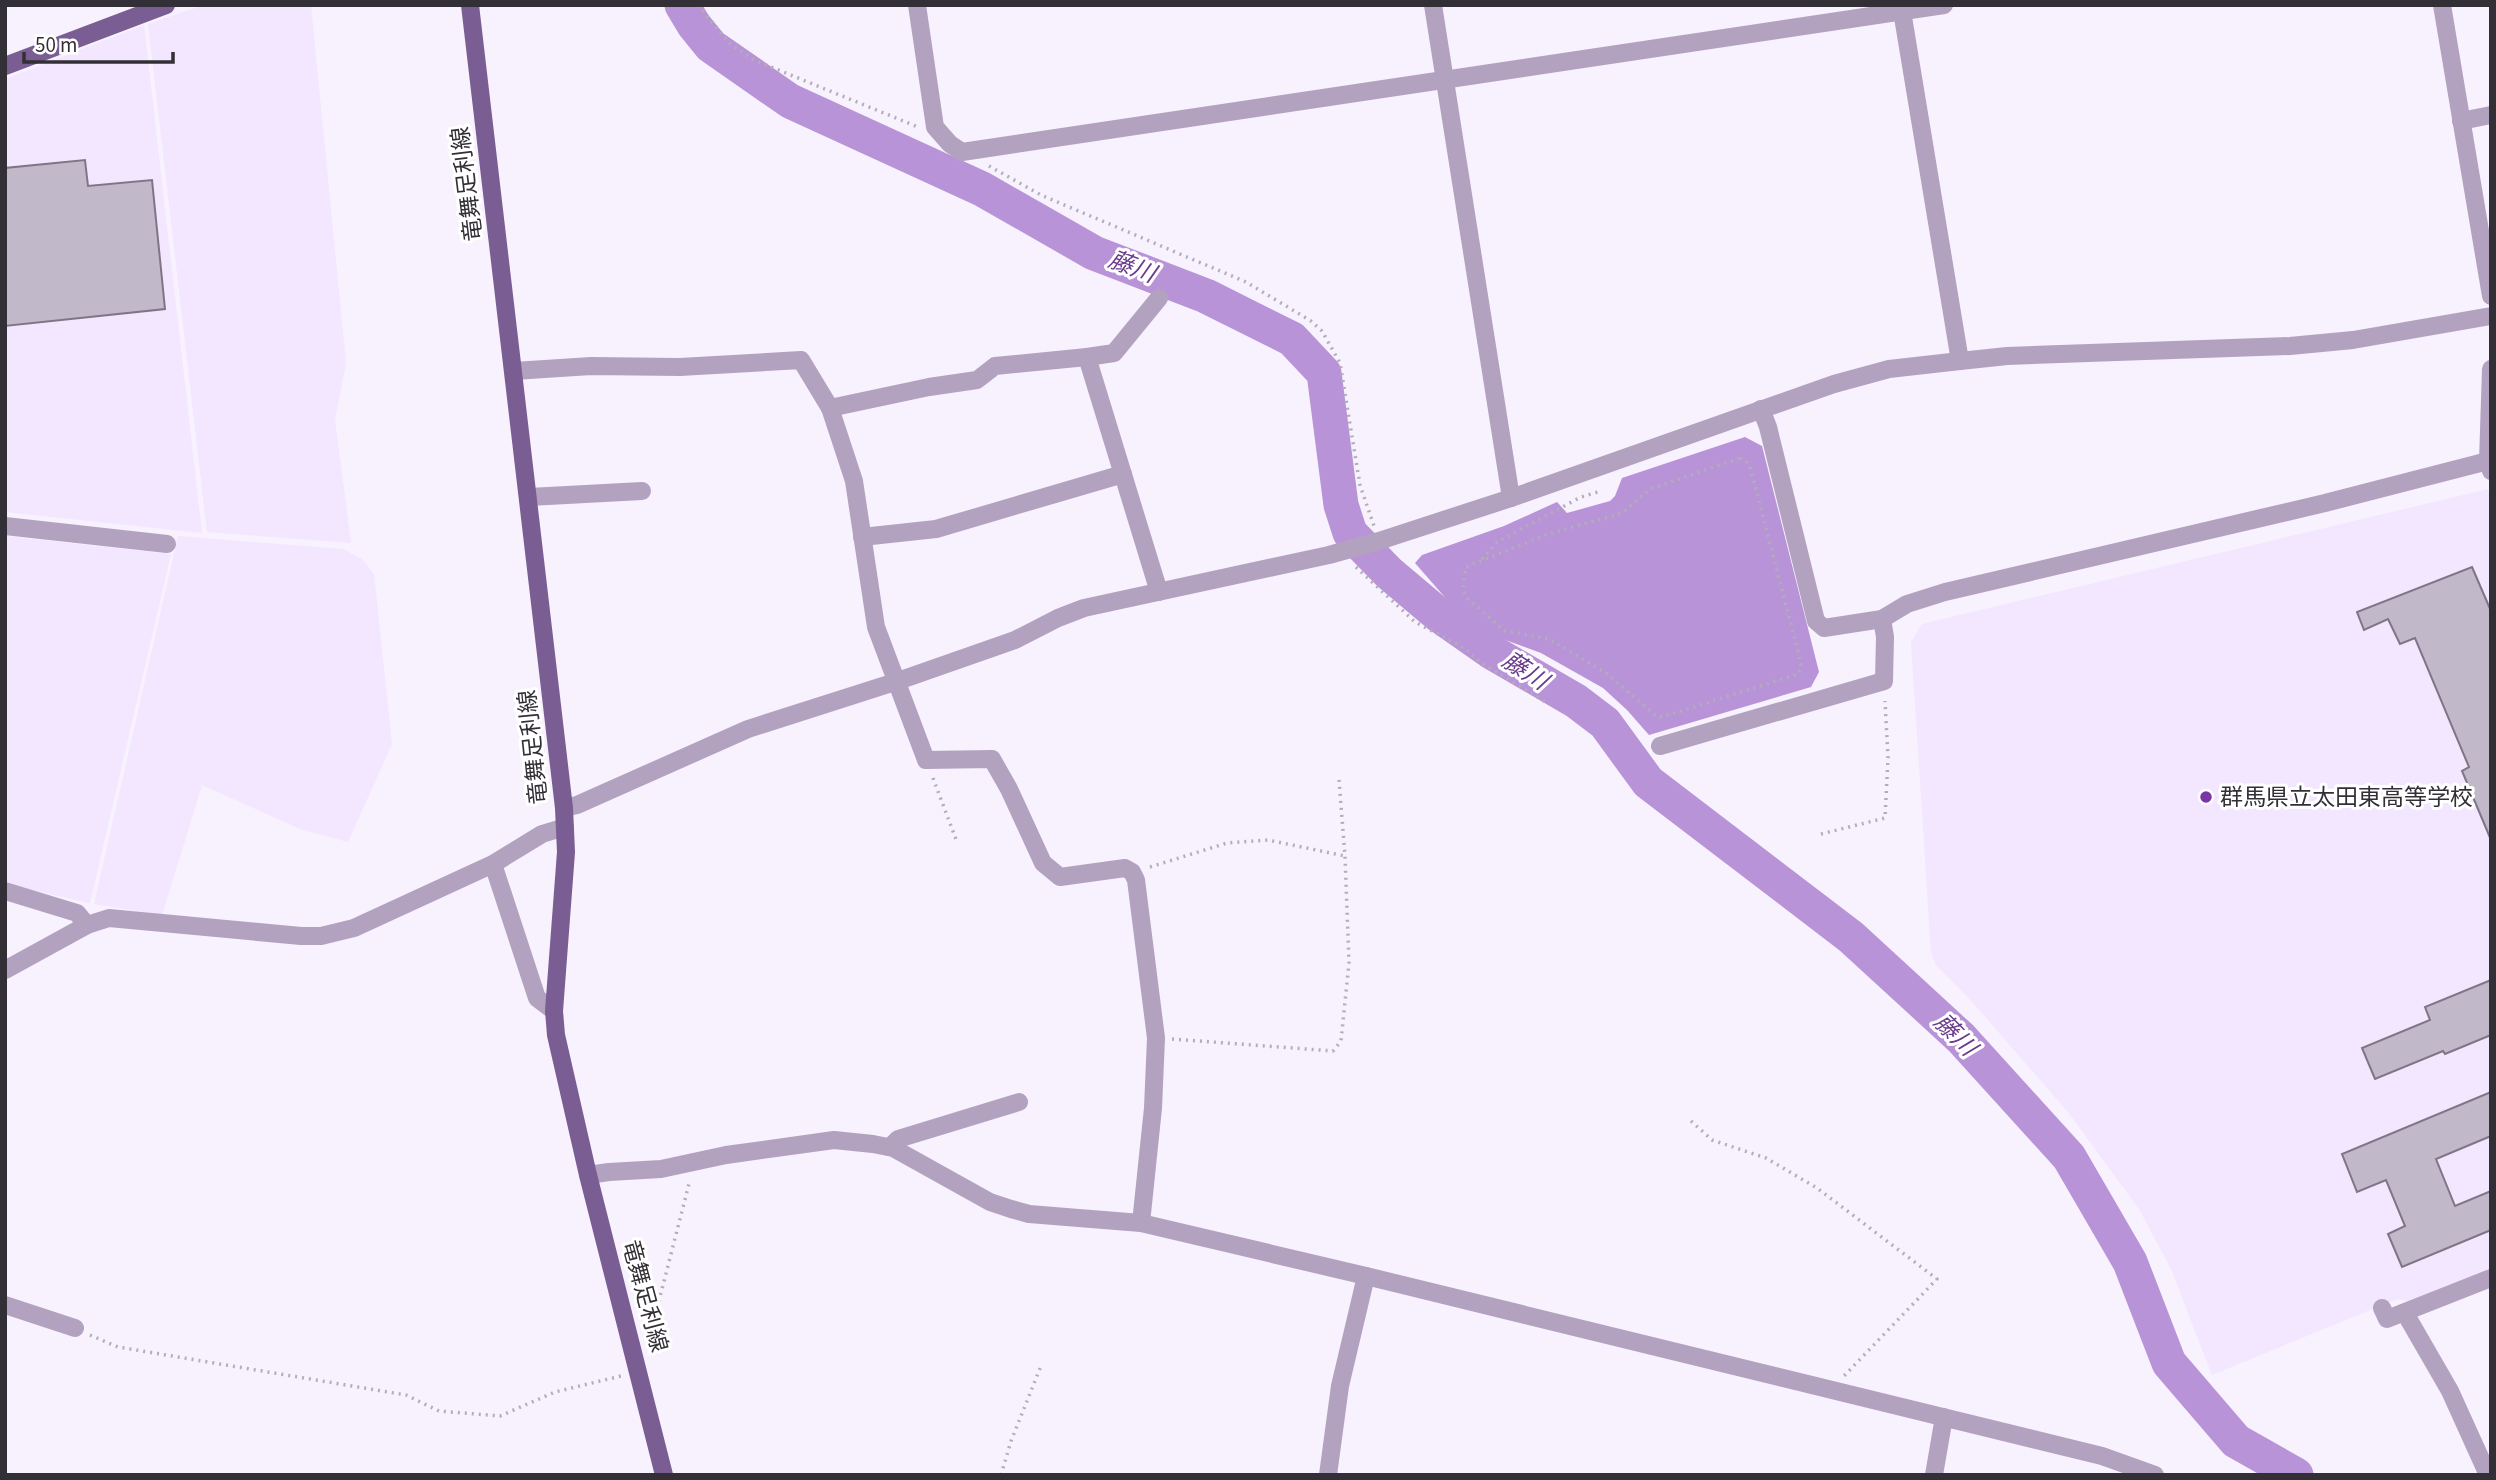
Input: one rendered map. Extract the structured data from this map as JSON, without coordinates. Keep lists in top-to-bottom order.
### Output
{
  "streets": {
    "main road": ["竜舞足利線"]
  },
  "water": ["藤川"],
  "places": ["群馬県立太田東高等学校"],
  "scale_bar": "50 m"
}
